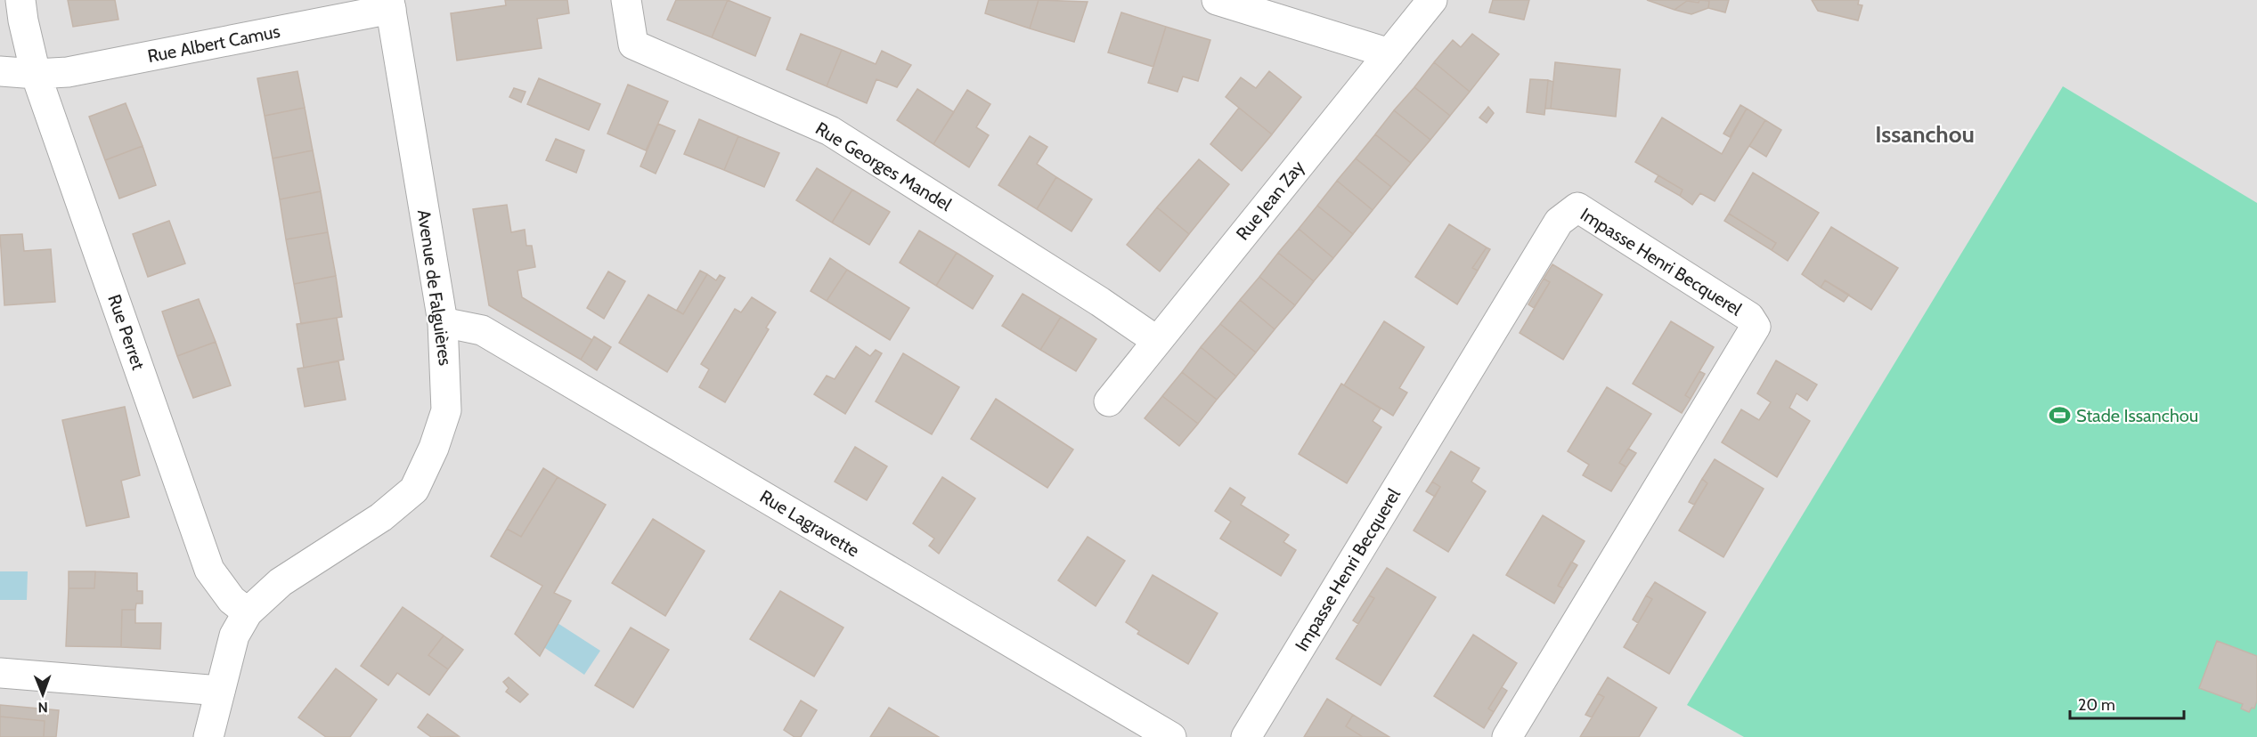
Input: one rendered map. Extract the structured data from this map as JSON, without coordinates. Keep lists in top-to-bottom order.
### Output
{
  "streets": {
    "street": [
      "Rue Albert Camus",
      "Rue Georges Mandel",
      "Rue Jean Zay",
      "Impasse Henri Becquerel",
      "Avenue de Falguières",
      "Rue Perret",
      "Rue Lagravette"
    ]
  },
  "crossings": [
    ["Rue Albert Camus", "Avenue de Falguières"],
    ["Rue Albert Camus", "Rue Perret"],
    ["Rue Georges Mandel", "Rue Jean Zay"],
    ["Avenue de Falguières", "Rue Perret"],
    ["Avenue de Falguières", "Rue Lagravette"]
  ],
  "districts": ["Issanchou"],
  "places": {
    "sports": ["Stade Issanchou"]
  },
  "scale_bar": "20 m",
  "north": "bottom"
}
